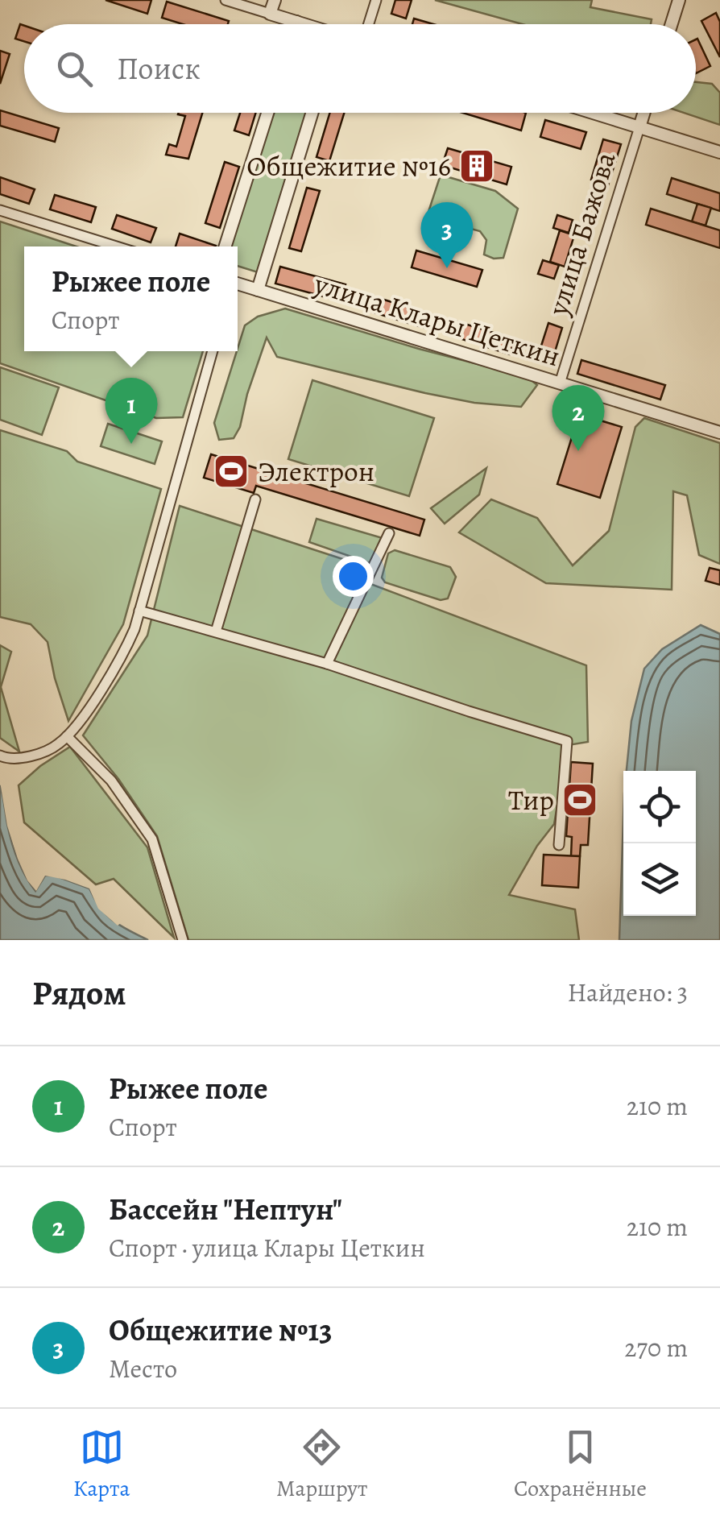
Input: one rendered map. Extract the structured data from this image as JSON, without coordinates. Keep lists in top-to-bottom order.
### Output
{
  "streets": {
    "street": ["улица Бажова", "улица Клары Цеткин"]
  },
  "crossings": [
    ["улица Бажова", "улица Клары Цеткин"]
  ],
  "places": {
    "building": ["Общежитие №16"],
    "sports": ["Электрон", "Тир"]
  },
  "page": {
    "search": "Поиск",
    "pins": ["3", "1", "2"],
    "popup": ["Рыжее поле", "Спорт"],
    "heading": ["Рядом", "Найдено: 3"],
    "list": [
      {
        "mark": "1",
        "name": "Рыжее поле",
        "note": "Спорт",
        "value": "210 m"
      },
      {
        "mark": "2",
        "name": "Бассейн \"Нептун\"",
        "note": "Спорт · улица Клары Цеткин",
        "value": "210 m"
      },
      {
        "mark": "3",
        "name": "Общежитие №13",
        "note": "Место",
        "value": "270 m"
      }
    ],
    "nav": ["Карта", "Маршрут", "Сохранённые"]
  }
}
